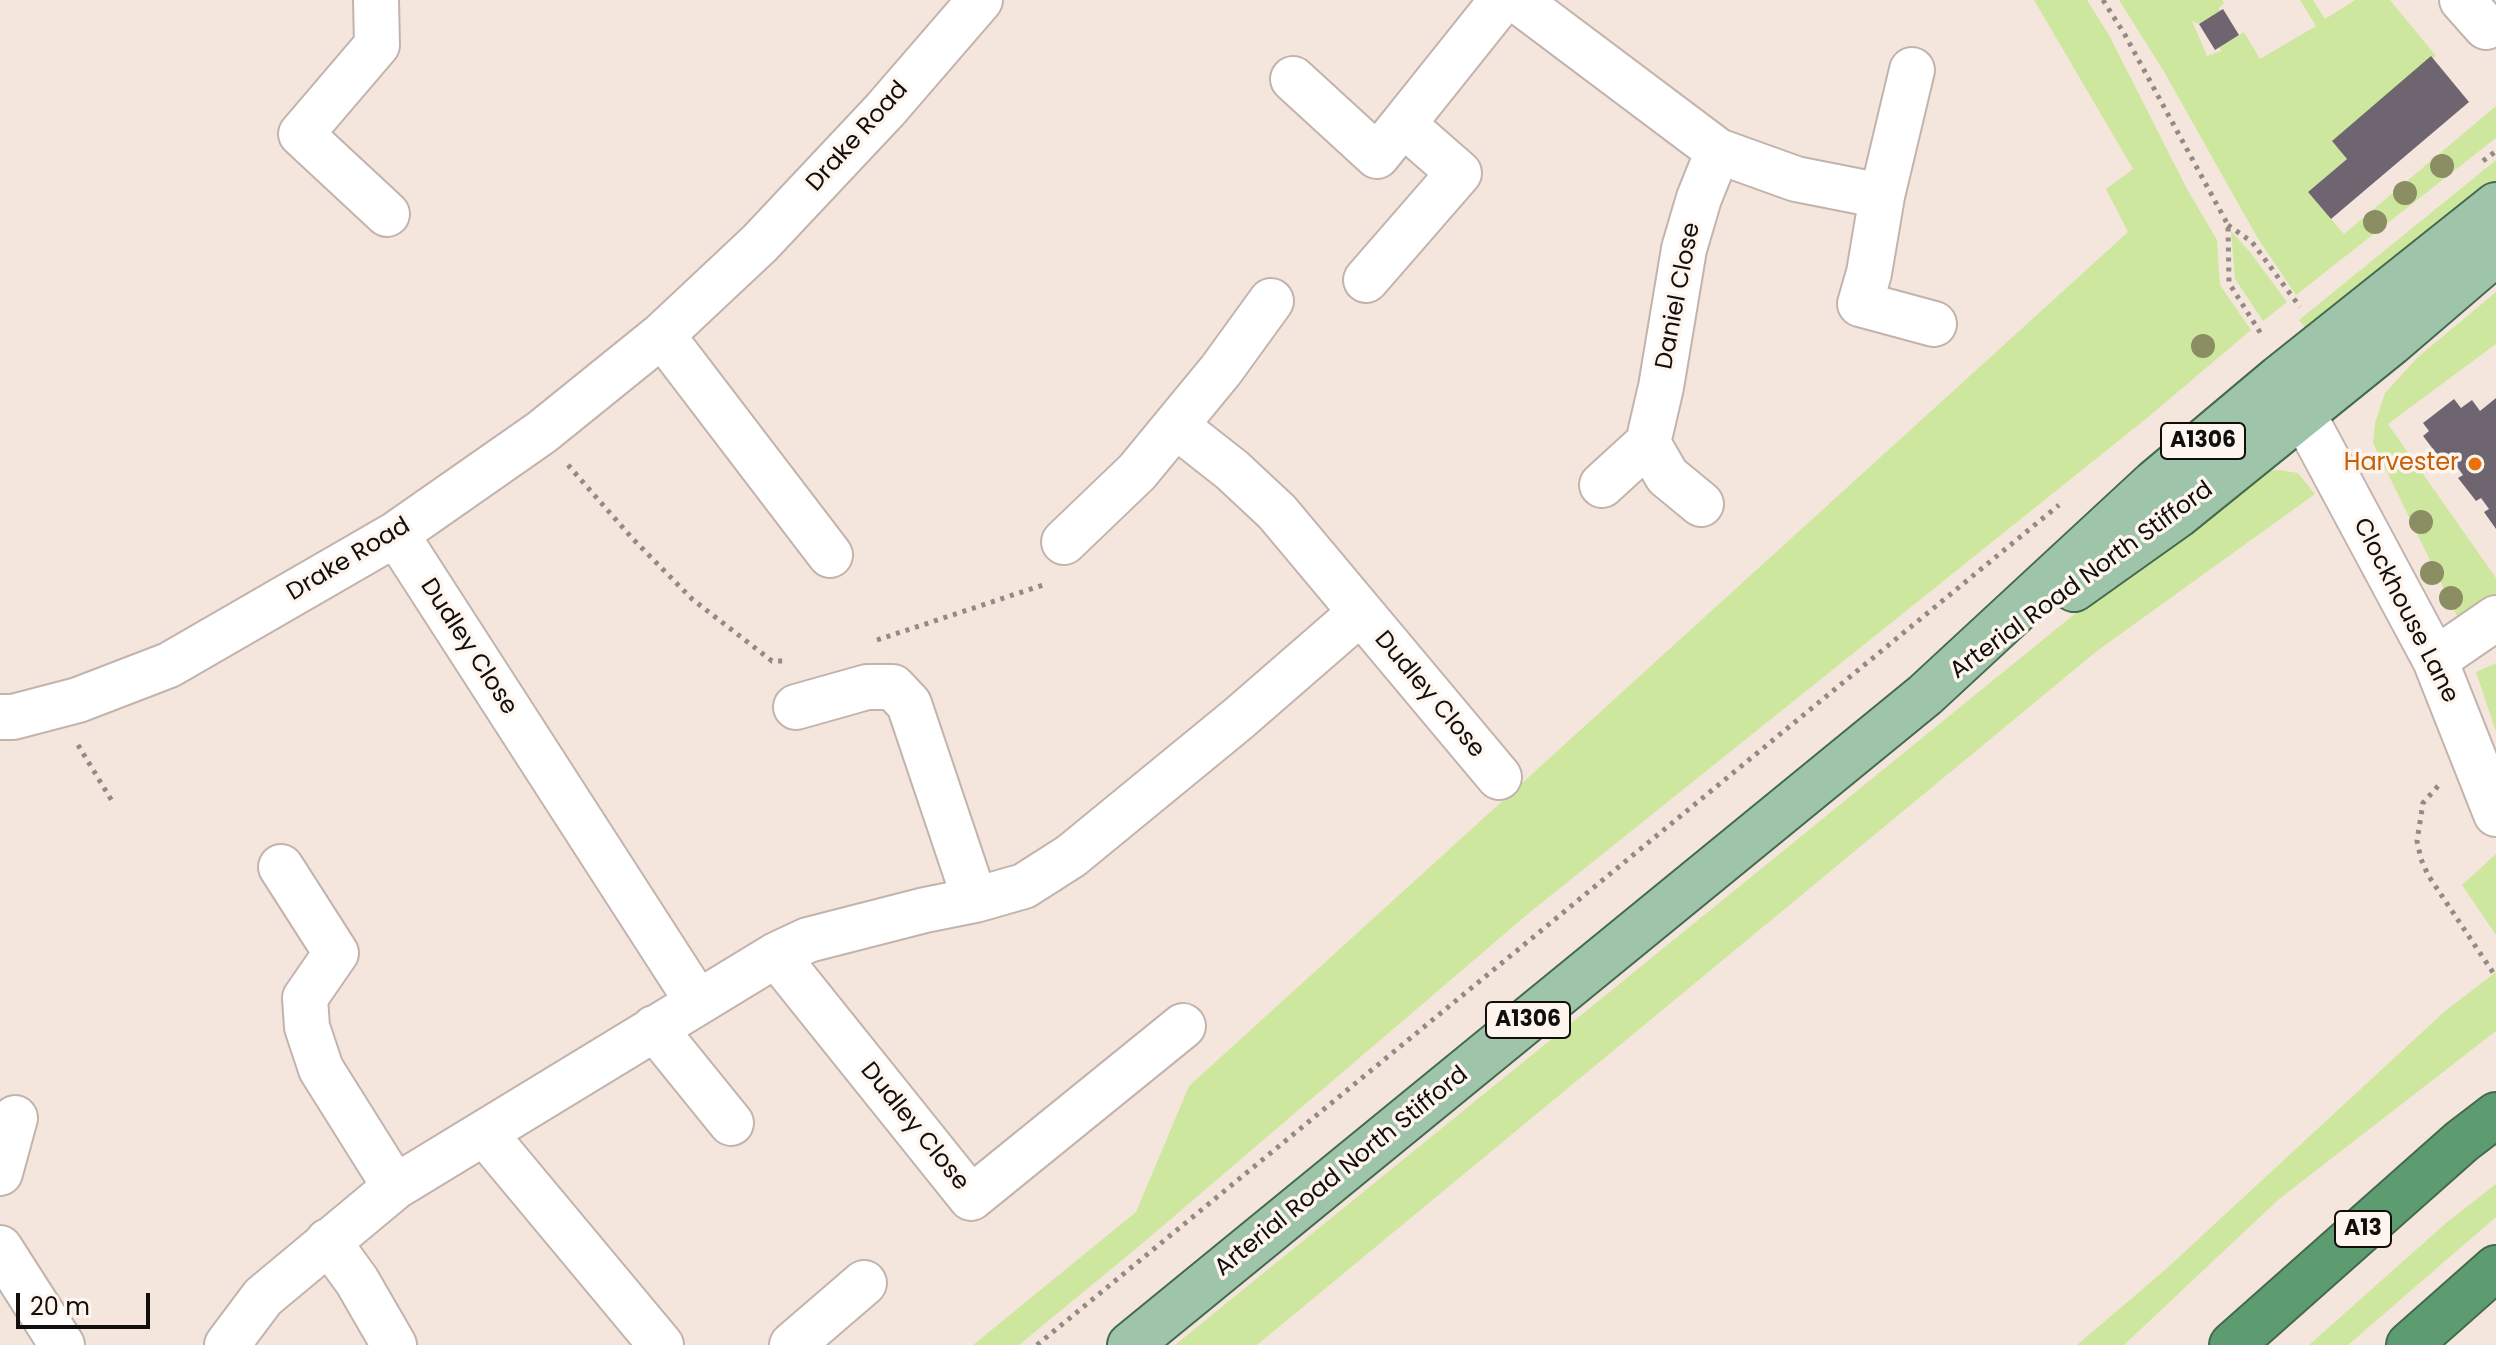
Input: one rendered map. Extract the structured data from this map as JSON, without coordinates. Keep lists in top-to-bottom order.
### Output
{
  "streets": {
    "highway": ["A13"],
    "main road": ["A1306", "Arterial Road North Stifford"],
    "street": [
      "Drake Road",
      "Daniel Close",
      "Clockhouse Lane",
      "Dudley Close"
    ]
  },
  "crossings": [
    ["Drake Road", "Dudley Close"],
    ["Arterial Road North Stifford", "Clockhouse Lane"]
  ],
  "places": ["Harvester"],
  "scale_bar": "20 m"
}
